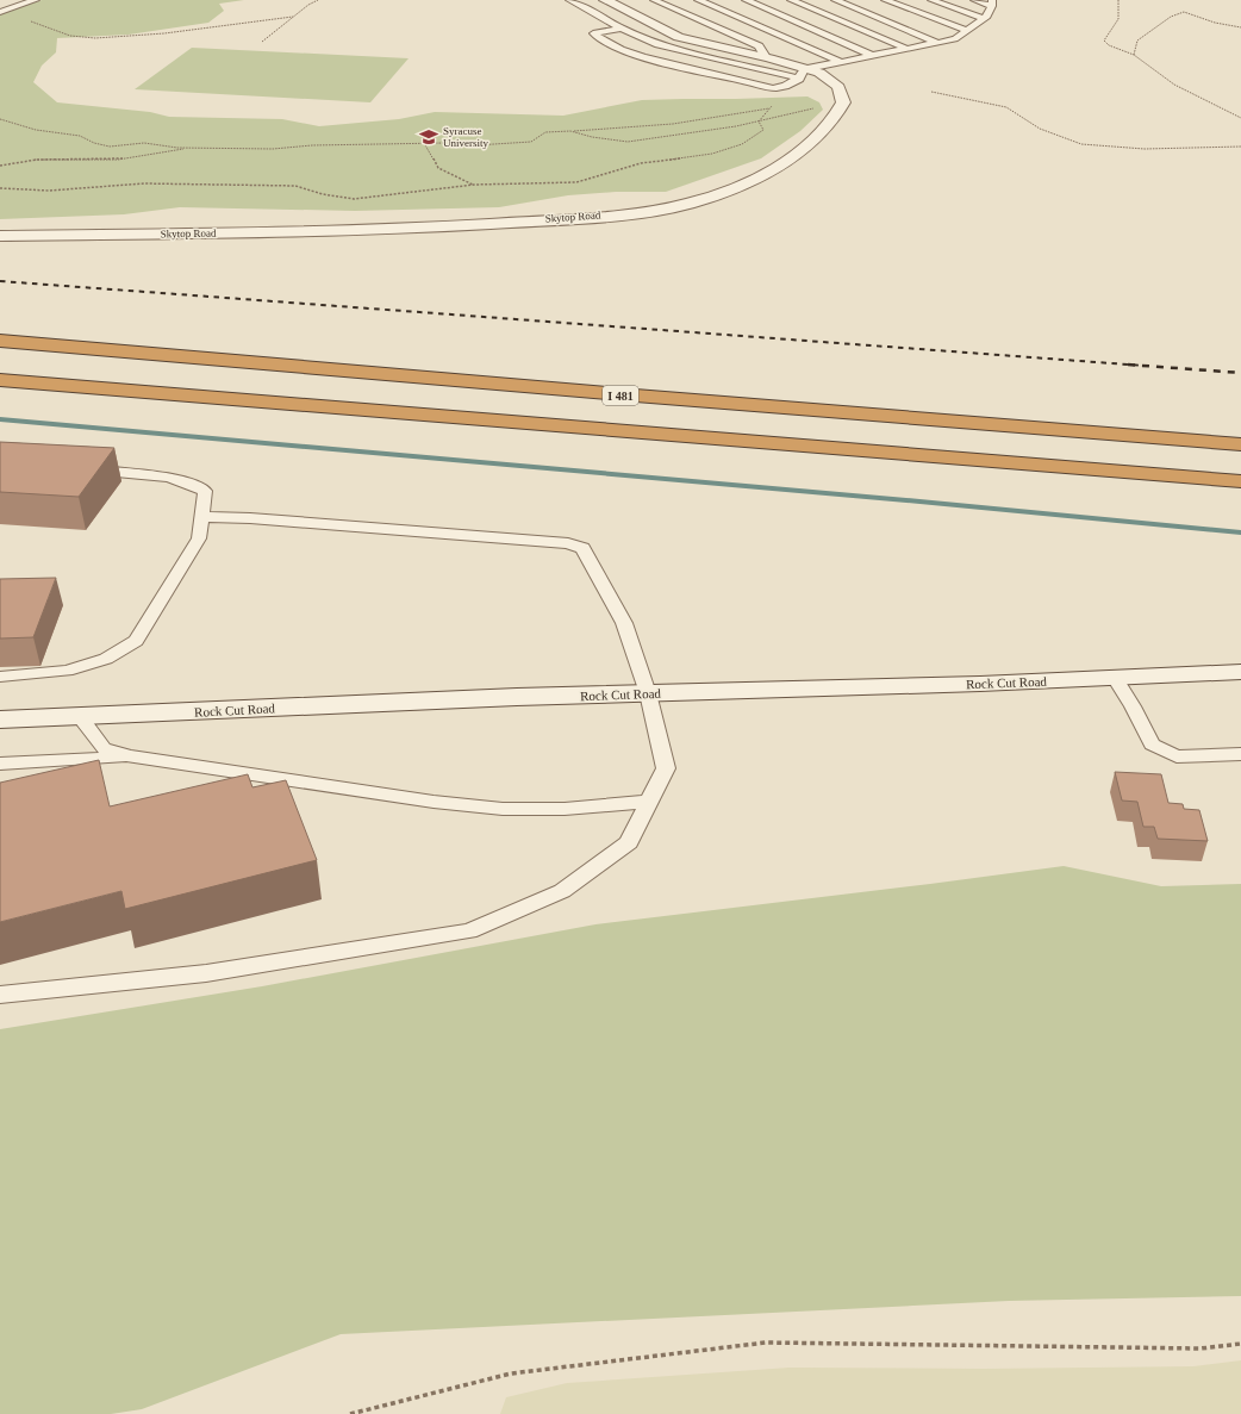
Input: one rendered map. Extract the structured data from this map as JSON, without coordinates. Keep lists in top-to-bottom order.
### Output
{
  "streets": {
    "highway": ["I 481"],
    "street": ["Skytop Road", "Rock Cut Road"]
  },
  "places": {
    "school or university": ["Syracuse University"]
  }
}
